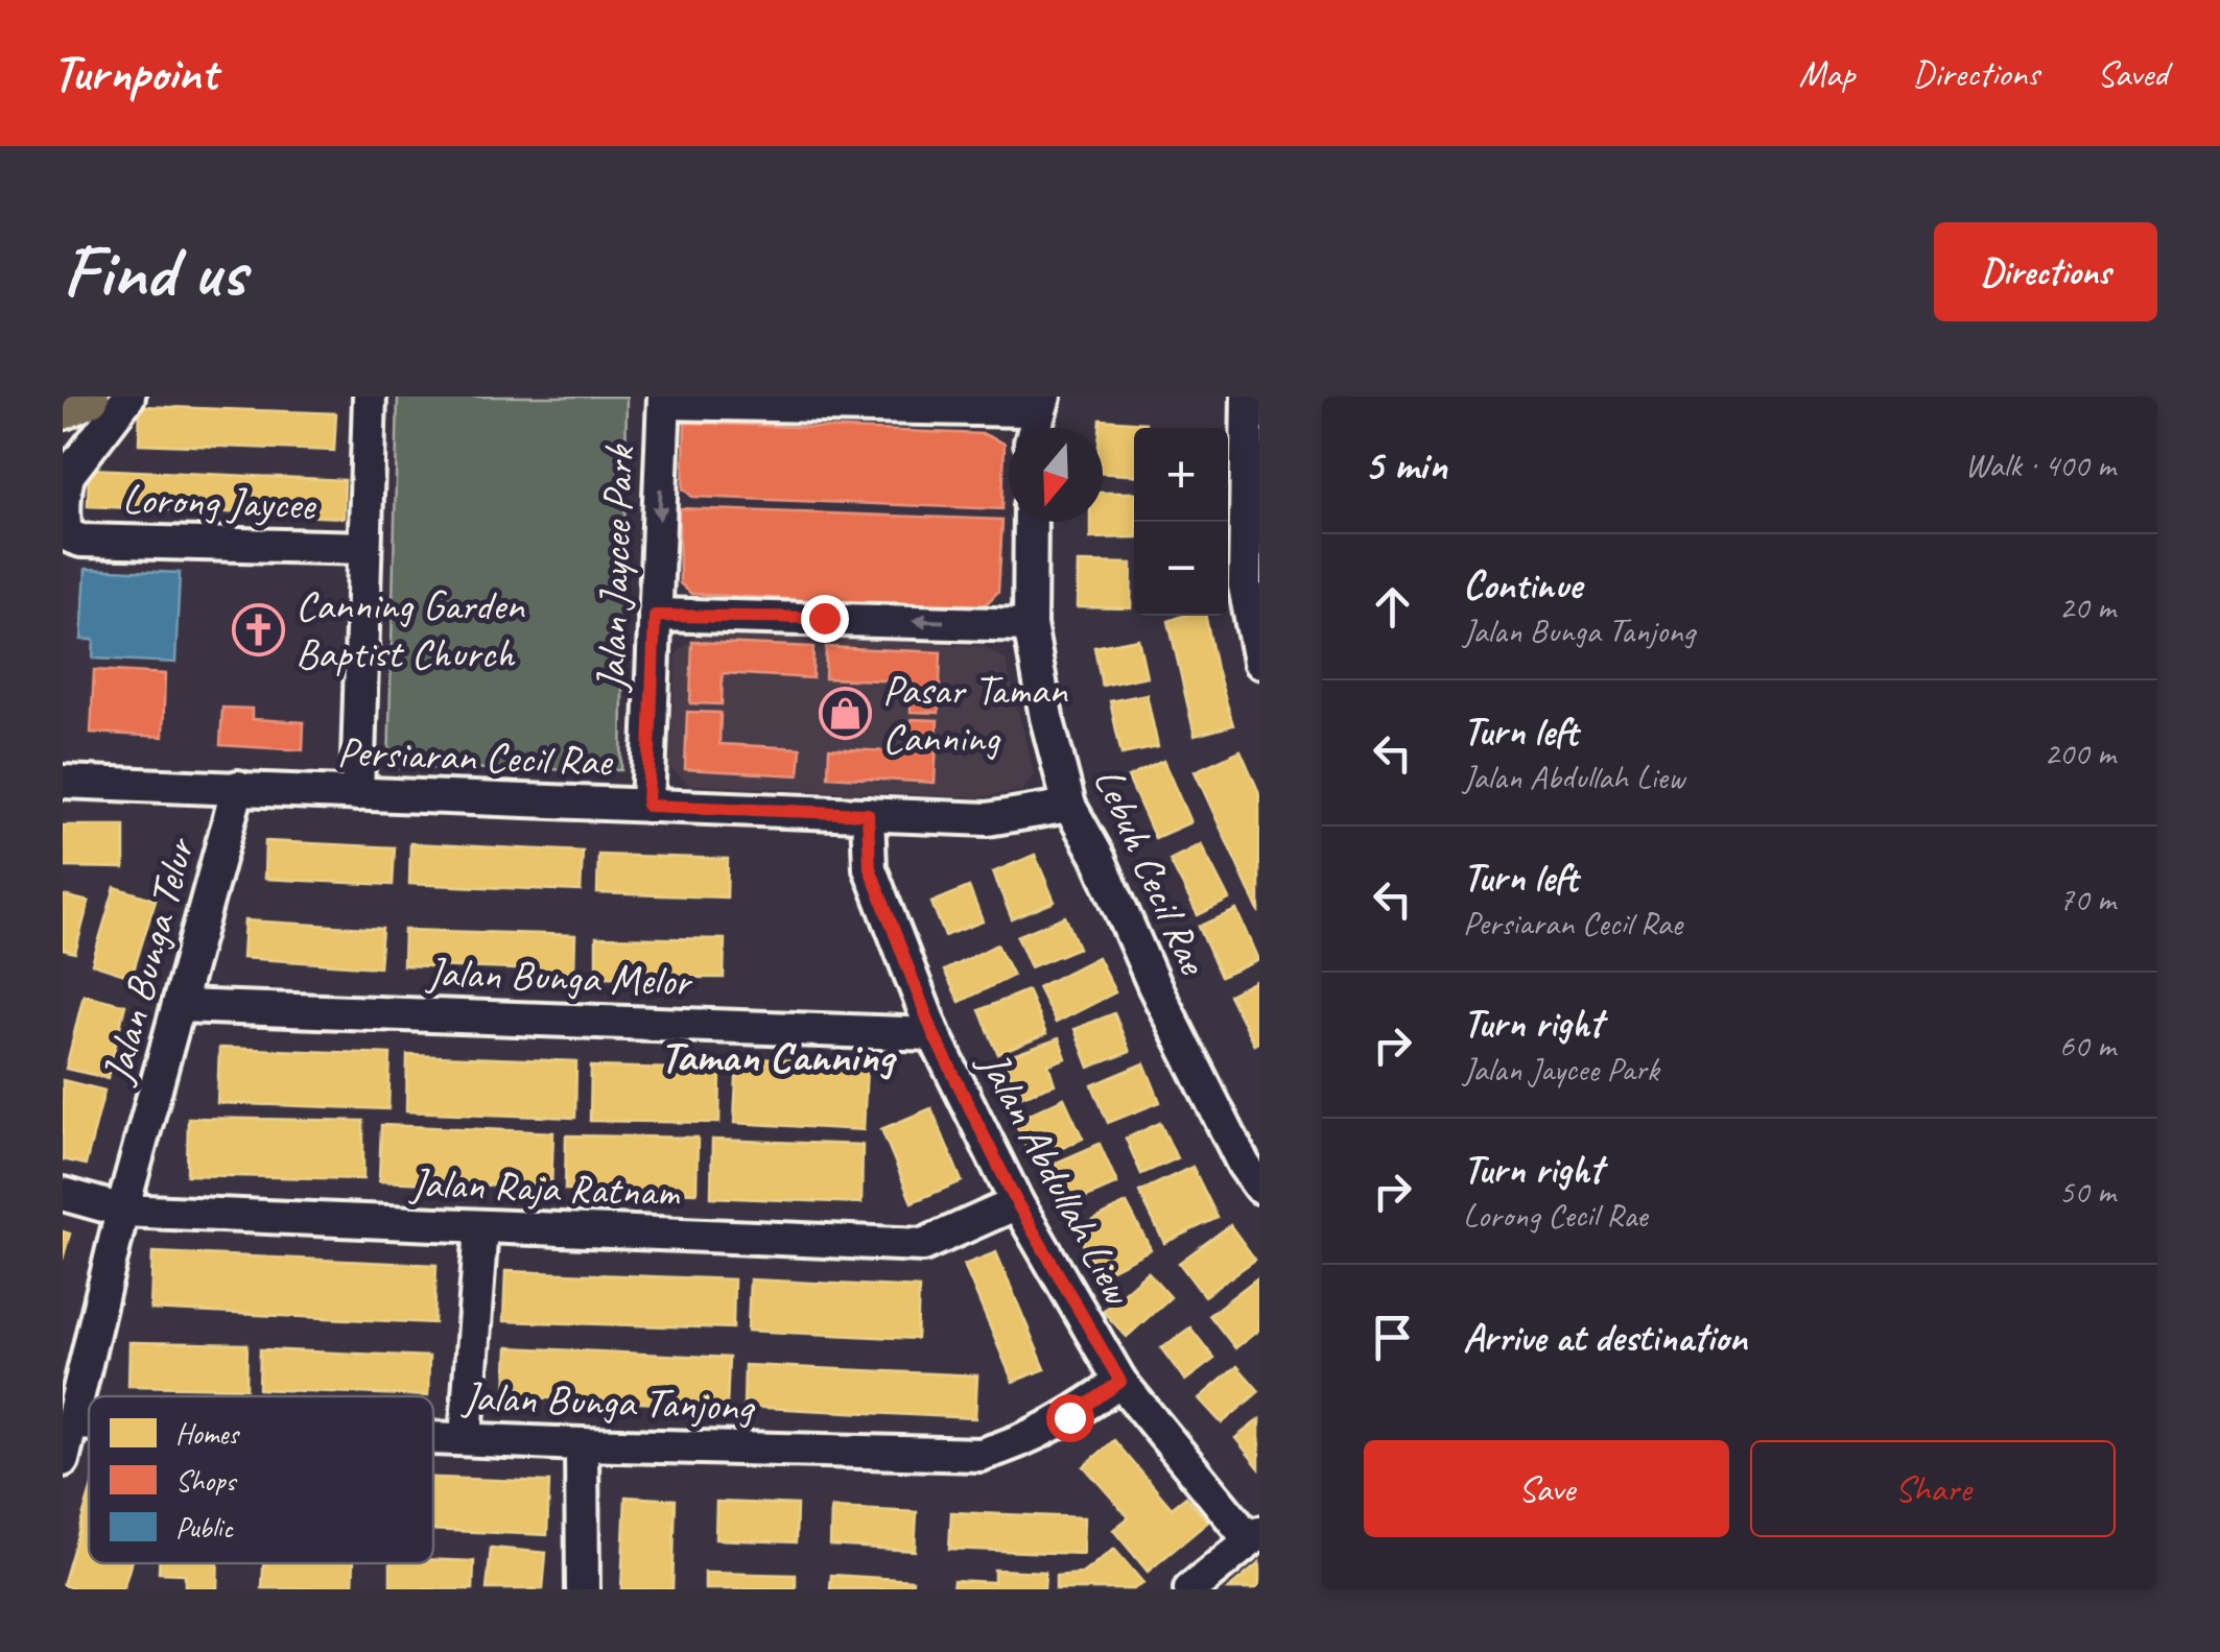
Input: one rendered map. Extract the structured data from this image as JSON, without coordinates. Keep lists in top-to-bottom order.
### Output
{
  "streets": {
    "street": [
      "Lorong Jaycee",
      "Jalan Jaycee Park",
      "Persiaran Cecil Rae",
      "Lebuh Cecil Rae",
      "Jalan Bunga Telur",
      "Jalan Bunga Melor",
      "Jalan Abdullah Liew",
      "Jalan Raja Ratnam",
      "Jalan Bunga Tanjong"
    ]
  },
  "crossings": [
    ["Jalan Jaycee Park", "Persiaran Cecil Rae"],
    ["Persiaran Cecil Rae", "Lebuh Cecil Rae"],
    ["Persiaran Cecil Rae", "Jalan Bunga Telur"],
    ["Persiaran Cecil Rae", "Jalan Abdullah Liew"],
    ["Jalan Bunga Telur", "Jalan Bunga Melor"],
    ["Jalan Bunga Telur", "Jalan Raja Ratnam"],
    ["Jalan Bunga Telur", "Jalan Bunga Tanjong"],
    ["Jalan Bunga Melor", "Jalan Abdullah Liew"],
    ["Jalan Abdullah Liew", "Jalan Raja Ratnam"],
    ["Jalan Abdullah Liew", "Jalan Bunga Tanjong"]
  ],
  "one_way": ["Jalan Jaycee Park"],
  "districts": ["Taman Canning"],
  "places": {
    "church": ["Canning Garden Baptist Church"],
    "shop": ["Pasar Taman Canning"]
  },
  "legend": ["Homes", "Shops", "Public"],
  "north": "bottom",
  "page": {
    "header": "Turnpoint",
    "nav": ["Map", "Directions", "Saved"],
    "buttons": [
      "Directions",
      ["Save", "Share"]
    ],
    "title": "Find us",
    "heading": ["5 min", "Walk · 400 m"],
    "map_buttons": ["+", "−"],
    "list": [
      ["Continue", "Jalan Bunga Tanjong", "20 m"],
      ["Turn left", "Jalan Abdullah Liew", "200 m"],
      ["Turn left", "Persiaran Cecil Rae", "70 m"],
      ["Turn right", "Jalan Jaycee Park", "60 m"],
      ["Turn right", "Lorong Cecil Rae", "50 m"],
      "Arrive at destination"
    ]
  }
}
